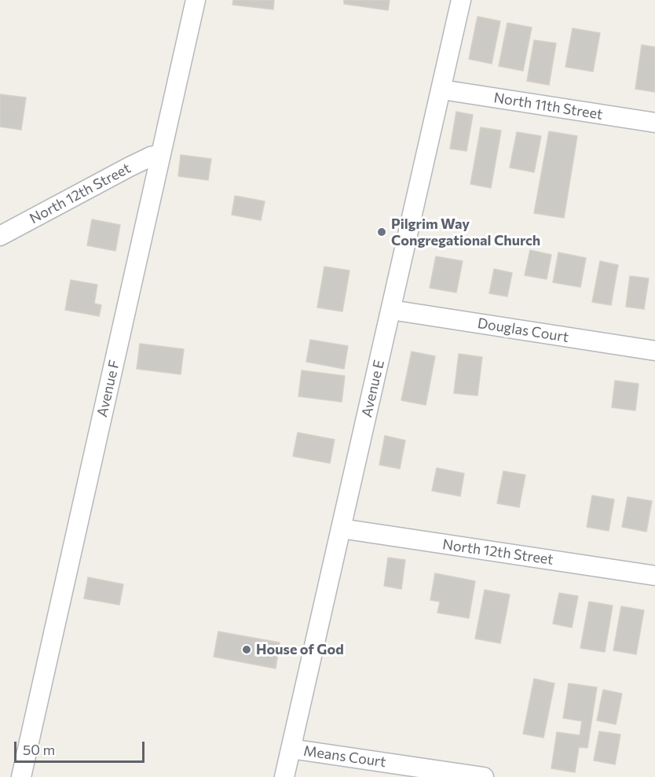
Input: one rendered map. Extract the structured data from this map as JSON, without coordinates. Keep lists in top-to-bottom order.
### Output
{
  "streets": {
    "street": [
      "North 11th Street",
      "North 12th Street",
      "Douglas Court",
      "Avenue F",
      "Avenue E",
      "Means Court"
    ]
  },
  "crossings": [
    ["North 11th Street", "Avenue E"],
    ["North 12th Street", "Avenue F"],
    ["North 12th Street", "Avenue E"],
    ["Douglas Court", "Avenue E"],
    ["Avenue E", "Means Court"]
  ],
  "places": ["Pilgrim Way Congregational Church", "House of God"],
  "scale_bar": "50 m"
}
